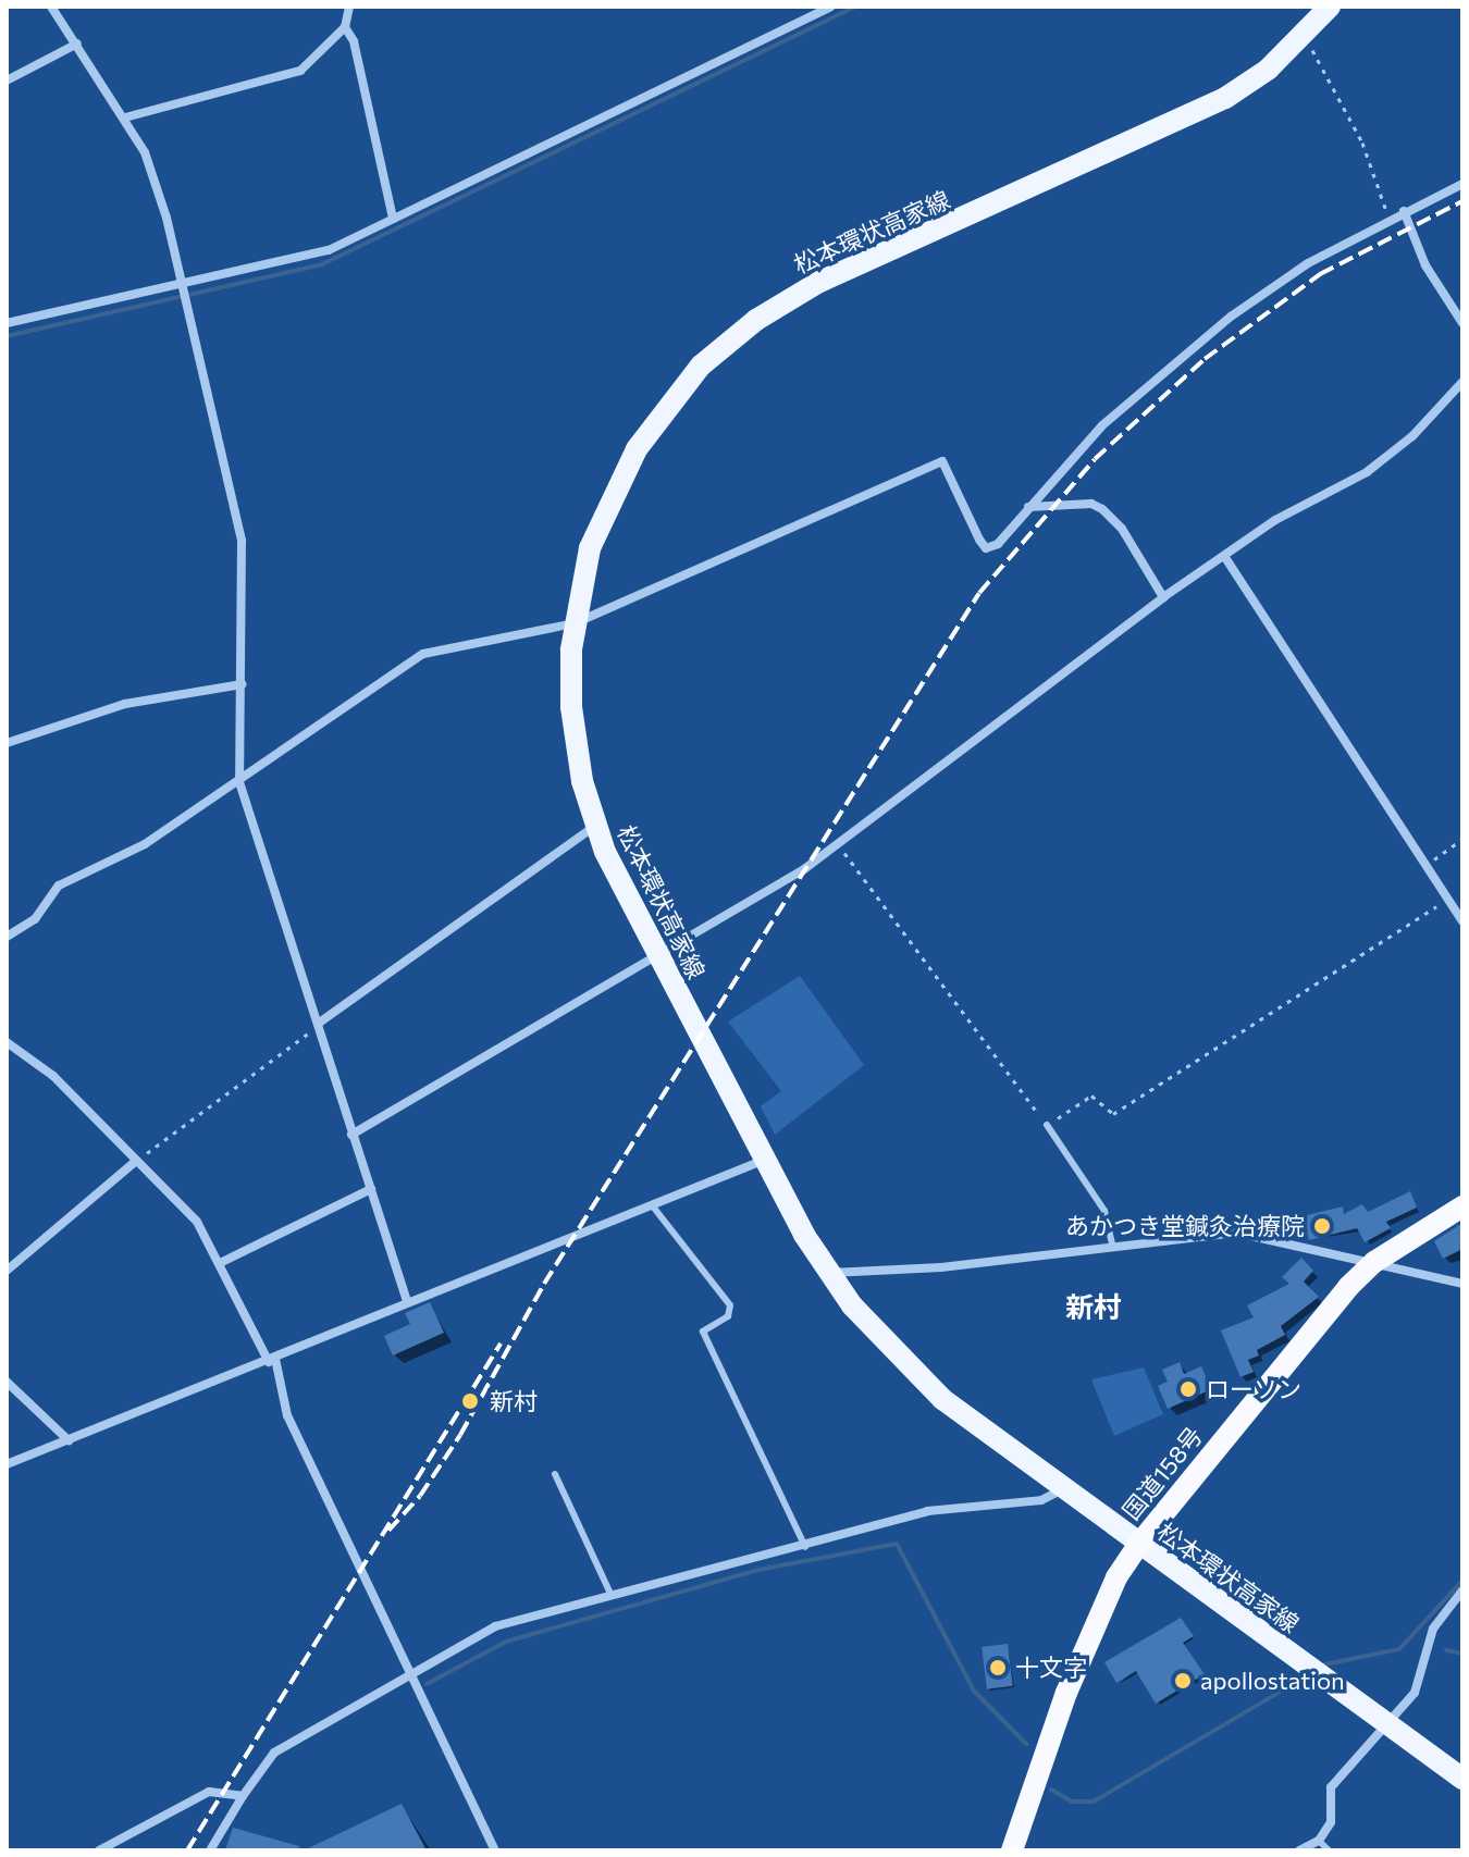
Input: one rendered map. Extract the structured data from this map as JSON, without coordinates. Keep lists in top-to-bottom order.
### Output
{
  "streets": {
    "highway": ["国道158号"],
    "main road": ["松本環状高家線"]
  },
  "crossings": [
    ["松本環状高家線", "国道158号"]
  ],
  "districts": ["新村"],
  "places": [
    "あかつき堂鍼灸治療院",
    "ローソン",
    "新村",
    "十文字",
    "apollostation"
  ]
}
